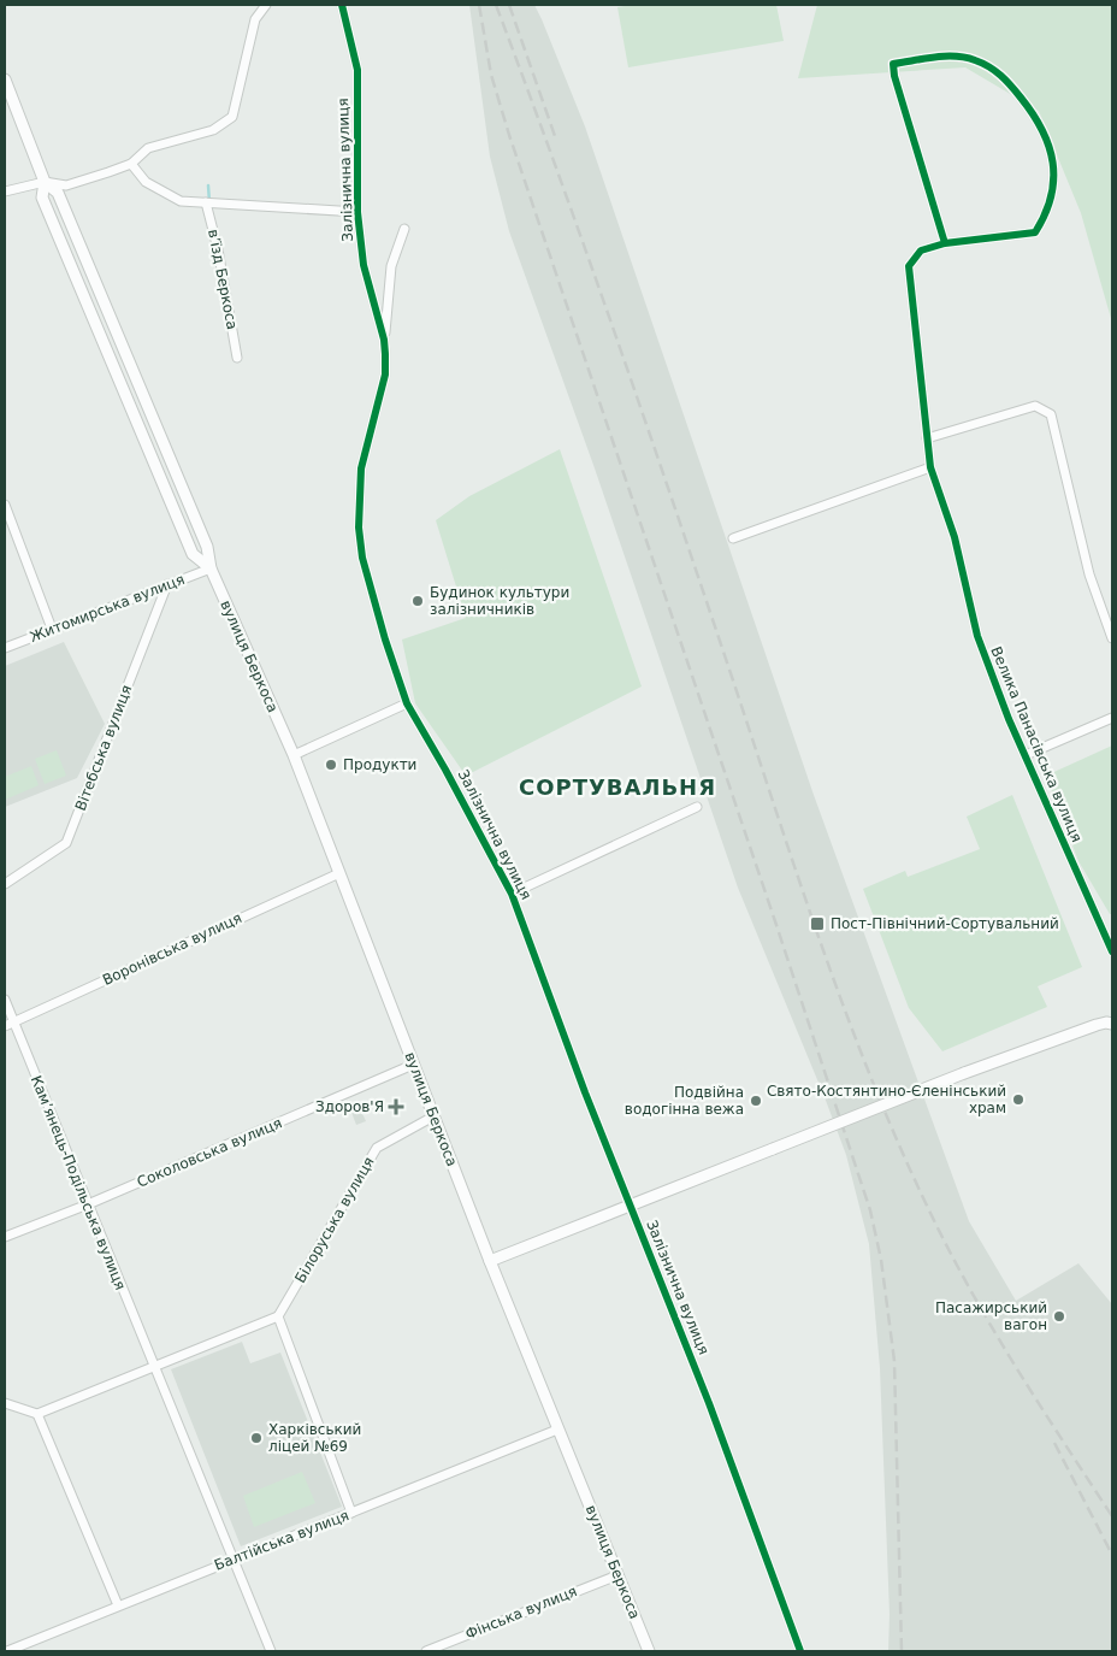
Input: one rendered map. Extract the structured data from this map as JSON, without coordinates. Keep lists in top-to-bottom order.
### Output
{
  "streets": {
    "street": [
      "Залізнична вулиця",
      "в’їзд Беркоса",
      "Житомирська вулиця",
      "вулиця Беркоса",
      "Велика Панасівська вулиця",
      "Вітебська вулиця",
      "Воронівська вулиця",
      "Соколовська вулиця",
      "Кам’янець-Подільська вулиця",
      "Білоруська вулиця",
      "Балтійська вулиця",
      "Фінська вулиця"
    ]
  },
  "crossings": [
    ["Житомирська вулиця", "вулиця Беркоса"],
    ["Житомирська вулиця", "Вітебська вулиця"],
    ["вулиця Беркоса", "Воронівська вулиця"],
    ["вулиця Беркоса", "Соколовська вулиця"],
    ["вулиця Беркоса", "Білоруська вулиця"],
    ["вулиця Беркоса", "Балтійська вулиця"],
    ["вулиця Беркоса", "Фінська вулиця"],
    ["Воронівська вулиця", "Кам’янець-Подільська вулиця"],
    ["Соколовська вулиця", "Кам’янець-Подільська вулиця"],
    ["Кам’янець-Подільська вулиця", "Балтійська вулиця"]
  ],
  "districts": ["СОРТУВАЛЬНЯ"],
  "places": {
    "other": [
      "Будинок культури залізничників",
      "Продукти",
      "Свято-Костянтино-Єленінський храм",
      "Подвійна водогінна вежа",
      "Пасажирський вагон",
      "Харківський ліцей №69"
    ],
    "transit": ["Пост-Північний-Сортувальний"],
    "health": ["Здоров'Я"]
  }
}
